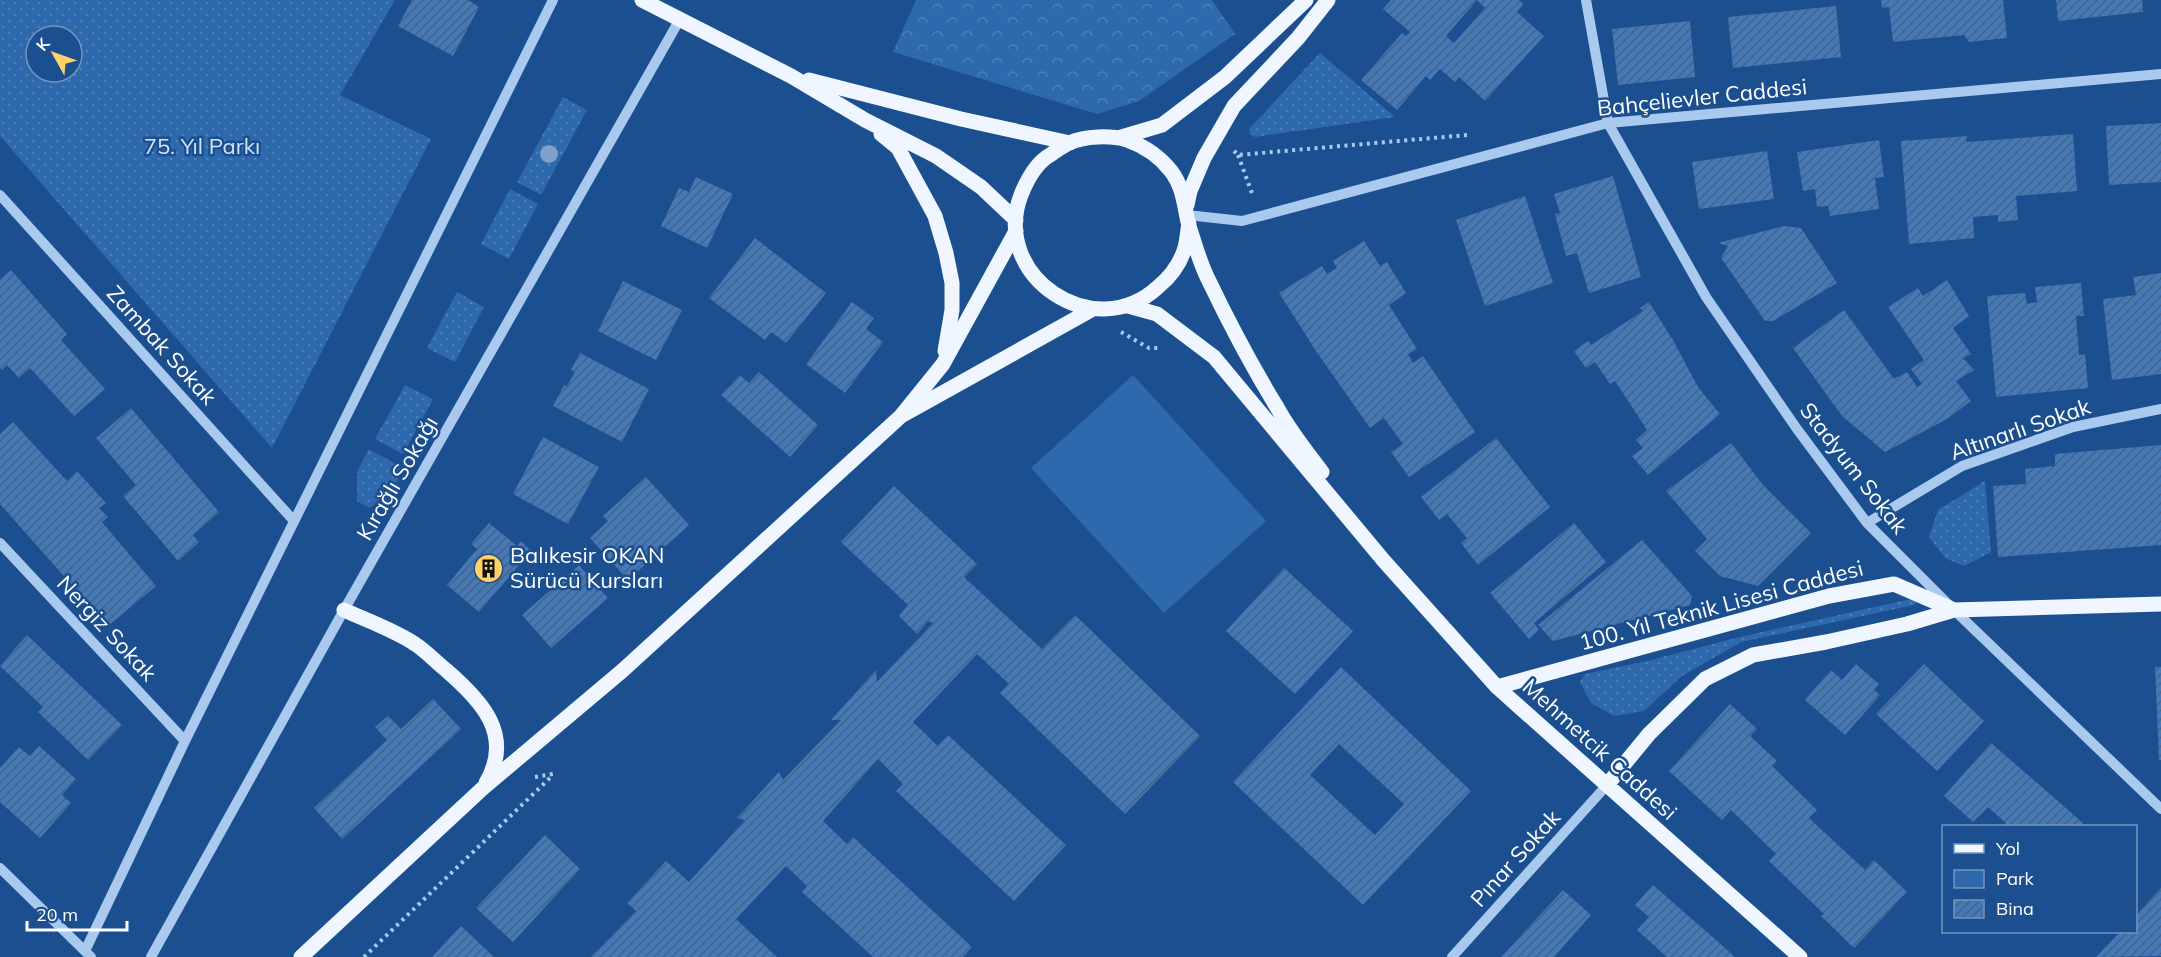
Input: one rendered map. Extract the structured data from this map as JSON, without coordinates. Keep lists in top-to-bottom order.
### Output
{
  "streets": {
    "main road": ["100. Yıl Teknik Lisesi Caddesi", "Mehmetcik Caddesi"],
    "street": [
      "Bahçelievler Caddesi",
      "Zambak Sokak",
      "Altınarlı Sokak",
      "Stadyum Sokak",
      "Kırağlı Sokağı",
      "Nergiz Sokak",
      "Pınar Sokak"
    ]
  },
  "crossings": [
    ["Bahçelievler Caddesi", "Stadyum Sokak"],
    ["Altınarlı Sokak", "Stadyum Sokak"],
    ["Stadyum Sokak", "100. Yıl Teknik Lisesi Caddesi"],
    ["100. Yıl Teknik Lisesi Caddesi", "Mehmetcik Caddesi"],
    ["100. Yıl Teknik Lisesi Caddesi", "Pınar Sokak"],
    ["Mehmetcik Caddesi", "Pınar Sokak"]
  ],
  "parks": ["75. Yıl Parkı"],
  "places": {
    "building": ["Balıkesir OKAN Sürücü Kursları"]
  },
  "legend": ["Yol", "Park", "Bina"],
  "scale_bar": "20 m",
  "north": "top left"
}
